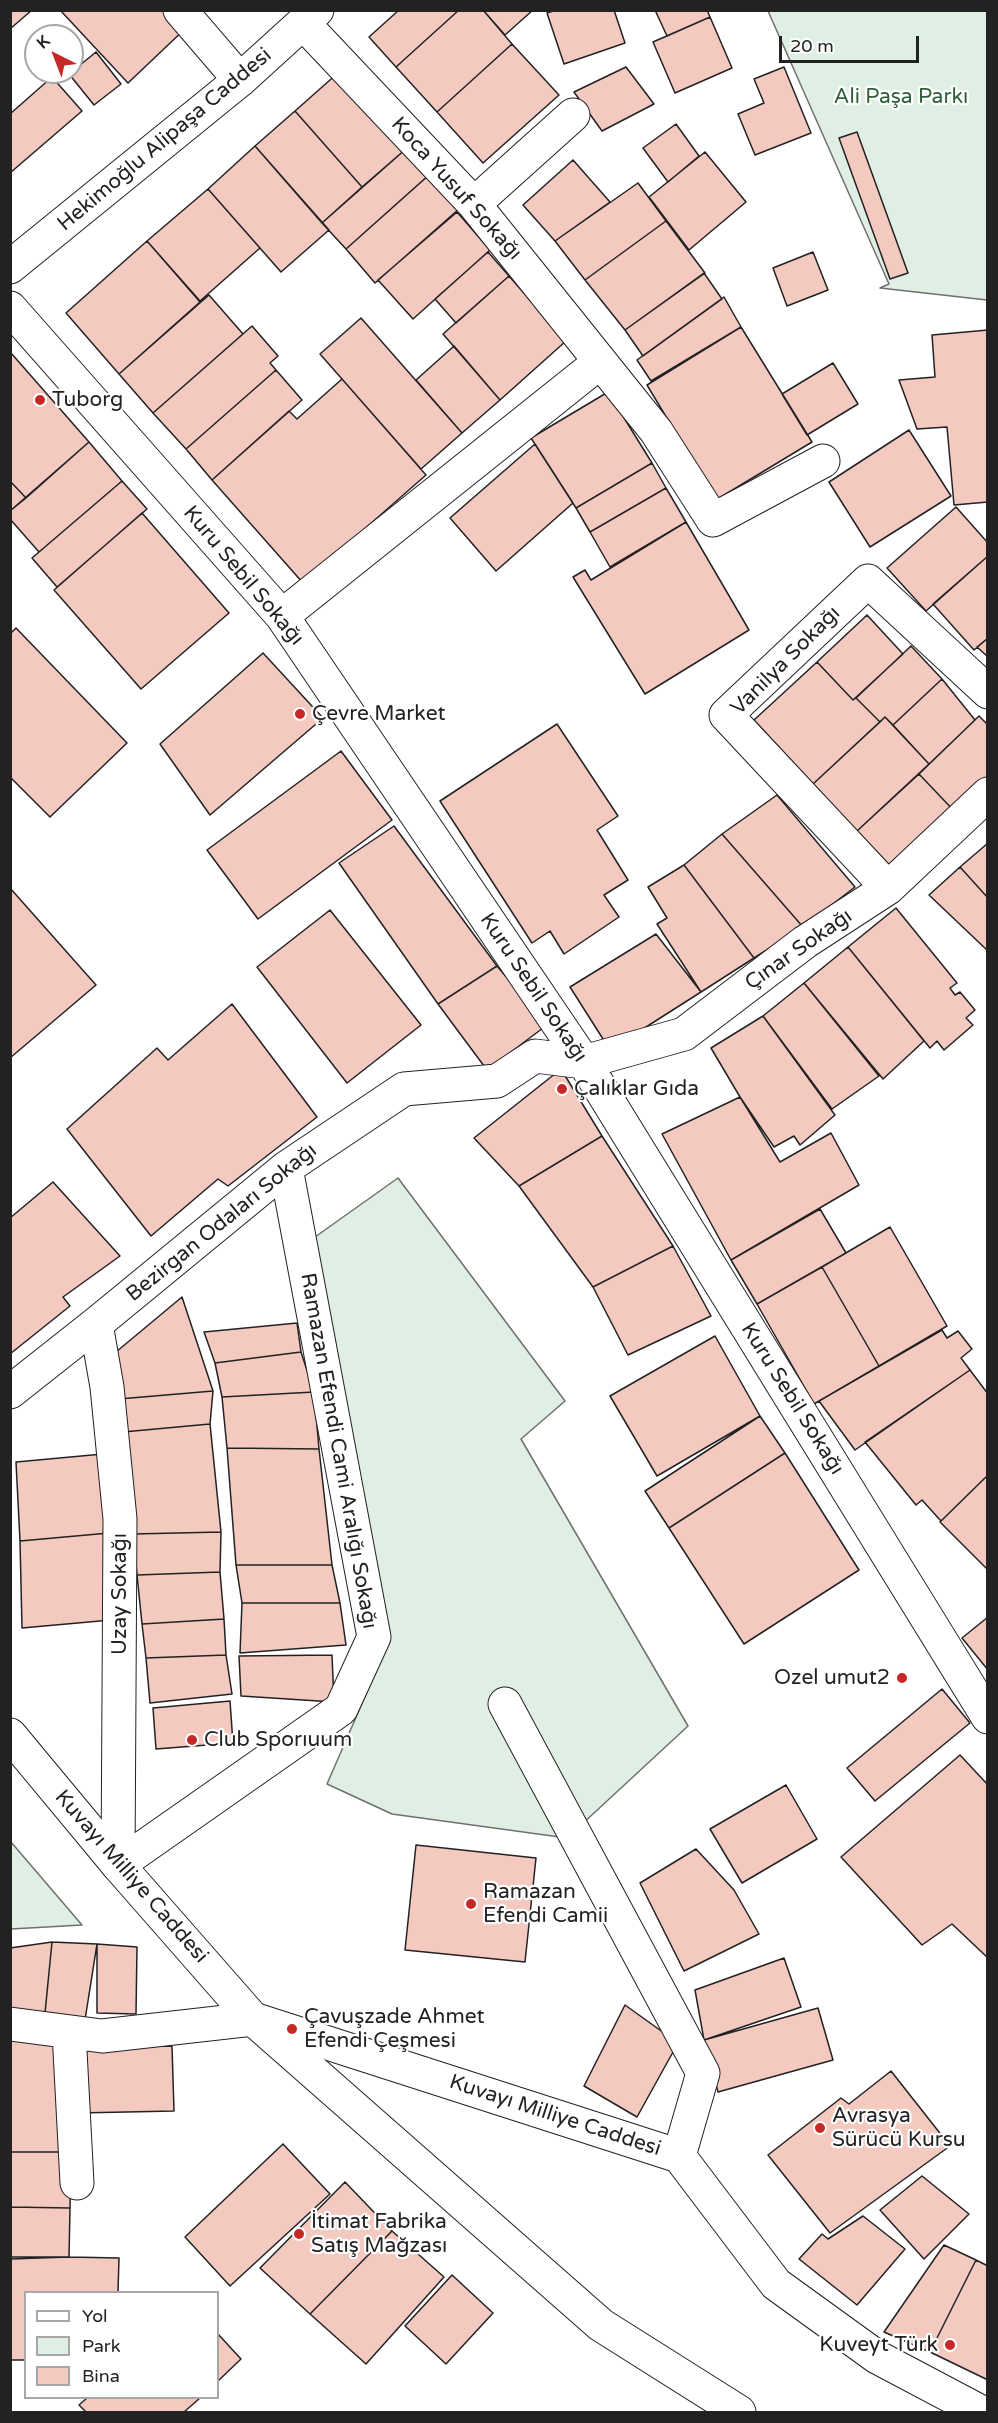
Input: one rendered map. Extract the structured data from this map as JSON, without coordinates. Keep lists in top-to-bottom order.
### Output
{
  "streets": {
    "street": [
      "Hekimoğlu Alipaşa Caddesi",
      "Koca Yusuf Sokağı",
      "Kuru Sebil Sokağı",
      "Vanilya Sokağı",
      "Çınar Sokağı",
      "Bezirgan Odaları Sokağı",
      "Ramazan Efendi Cami Aralığı Sokağı",
      "Uzay Sokağı",
      "Kuvayı Milliye Caddesi"
    ]
  },
  "crossings": [
    ["Hekimoğlu Alipaşa Caddesi", "Koca Yusuf Sokağı"],
    ["Kuru Sebil Sokağı", "Çınar Sokağı"],
    ["Kuru Sebil Sokağı", "Bezirgan Odaları Sokağı"],
    ["Vanilya Sokağı", "Çınar Sokağı"],
    ["Çınar Sokağı", "Bezirgan Odaları Sokağı"],
    ["Bezirgan Odaları Sokağı", "Ramazan Efendi Cami Aralığı Sokağı"],
    ["Bezirgan Odaları Sokağı", "Uzay Sokağı"],
    ["Ramazan Efendi Cami Aralığı Sokağı", "Uzay Sokağı"],
    ["Ramazan Efendi Cami Aralığı Sokağı", "Kuvayı Milliye Caddesi"],
    ["Uzay Sokağı", "Kuvayı Milliye Caddesi"]
  ],
  "parks": ["Ali Paşa Parkı"],
  "places": [
    "Tuborg",
    "Çevre Market",
    "Çalıklar Gıda",
    "Ozel umut2",
    "Club Sporıuum",
    "Ramazan Efendi Camii",
    "Çavuşzade Ahmet Efendi Çeşmesi",
    "Avrasya Sürücü Kursu",
    "İtimat Fabrika Satış Mağzası",
    "Kuveyt Türk"
  ],
  "legend": ["Yol", "Park", "Bina"],
  "scale_bar": "20 m",
  "north": "top left"
}
